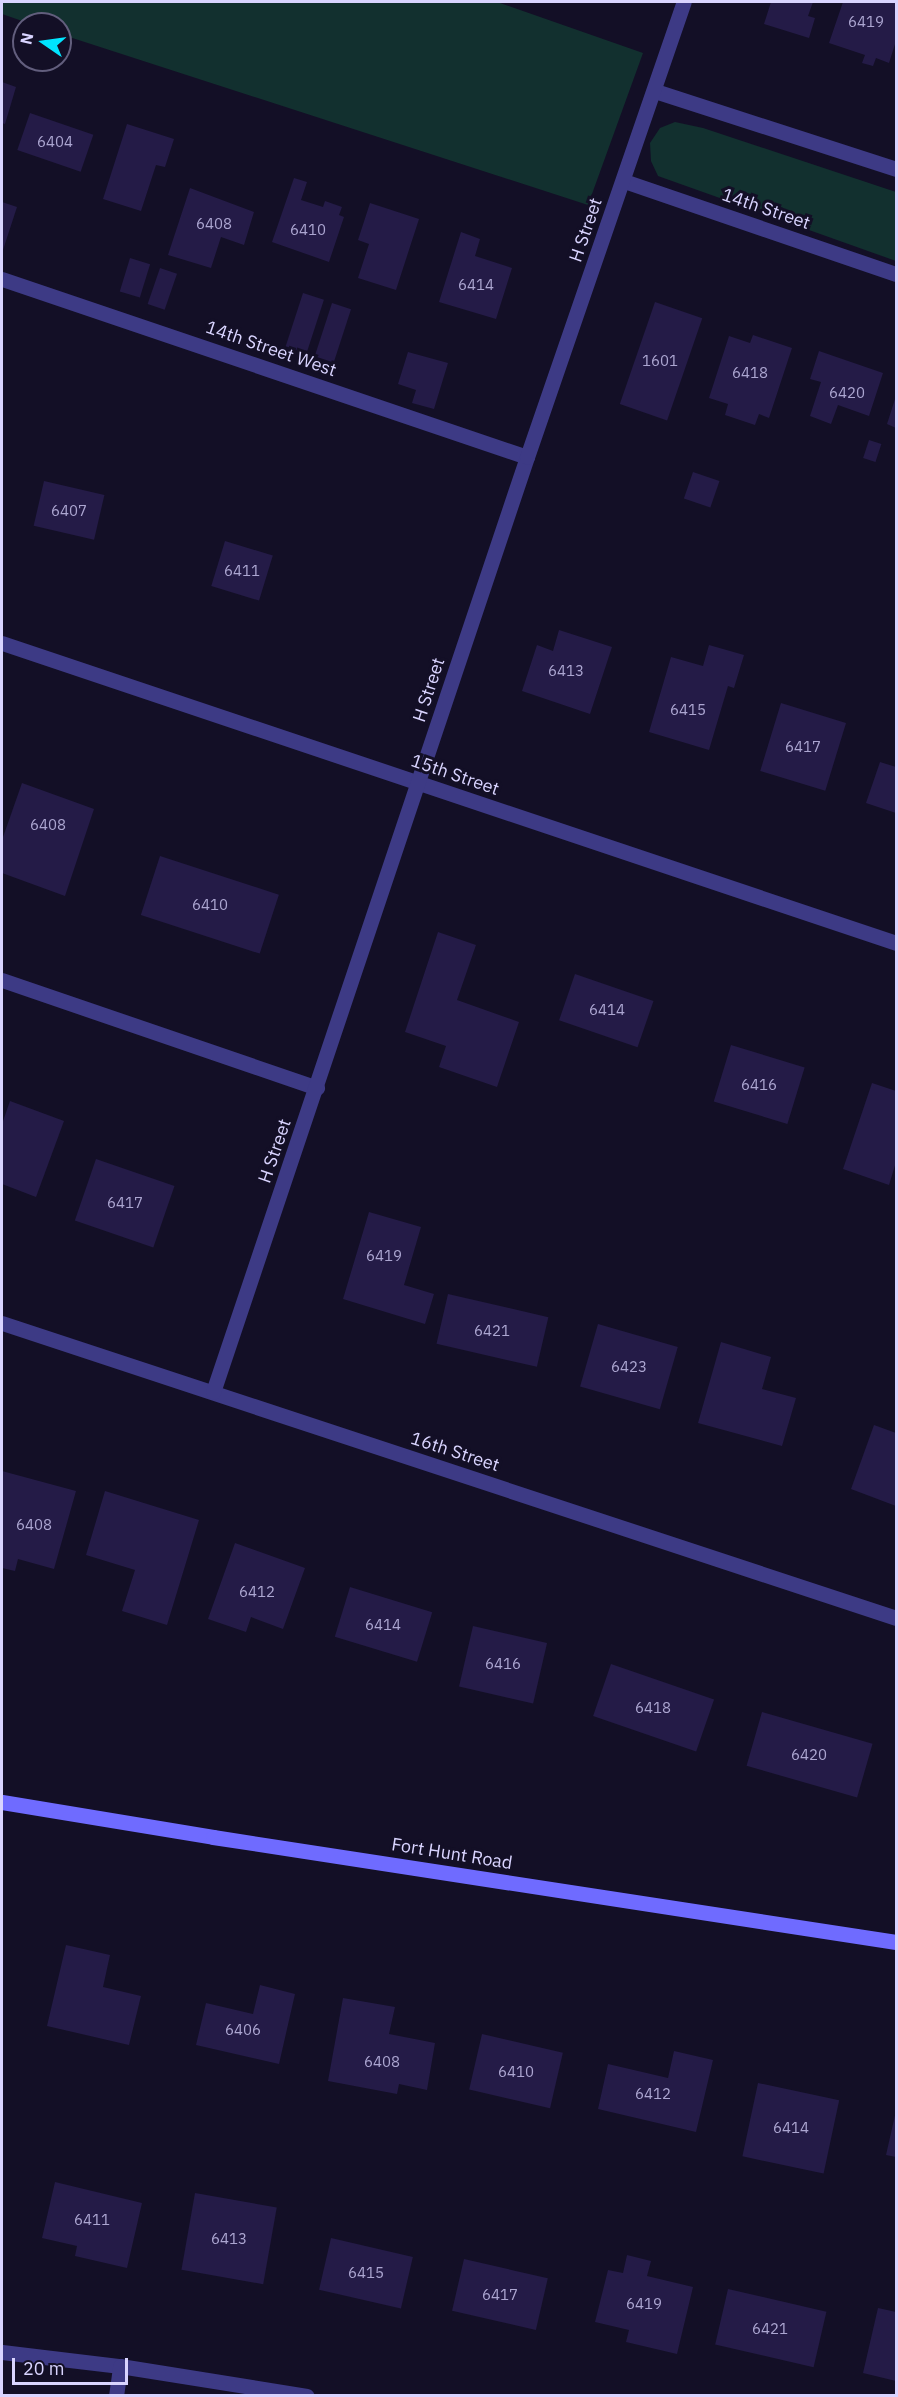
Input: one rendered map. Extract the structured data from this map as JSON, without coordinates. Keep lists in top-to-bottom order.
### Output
{
  "streets": {
    "main road": ["Fort Hunt Road"],
    "street": [
      "14th Street",
      "H Street",
      "14th Street West",
      "15th Street",
      "16th Street"
    ]
  },
  "crossings": [
    ["14th Street", "H Street"],
    ["H Street", "14th Street West"],
    ["H Street", "15th Street"],
    ["H Street", "16th Street"]
  ],
  "house_numbers": [
    "6419",
    "6404",
    "6408",
    "6410",
    "6414",
    "1601",
    "6418",
    "6420",
    "6407",
    "6411",
    "6413",
    "6415",
    "6417",
    "6408",
    "6410",
    "6414",
    "6416",
    "6417",
    "6419",
    "6421",
    "6423",
    "6408",
    "6412",
    "6414",
    "6416",
    "6418",
    "6420",
    "6406",
    "6408",
    "6410",
    "6412",
    "6414",
    "6411",
    "6413",
    "6415",
    "6417",
    "6419",
    "6421"
  ],
  "scale_bar": "20 m",
  "north": "left"
}
